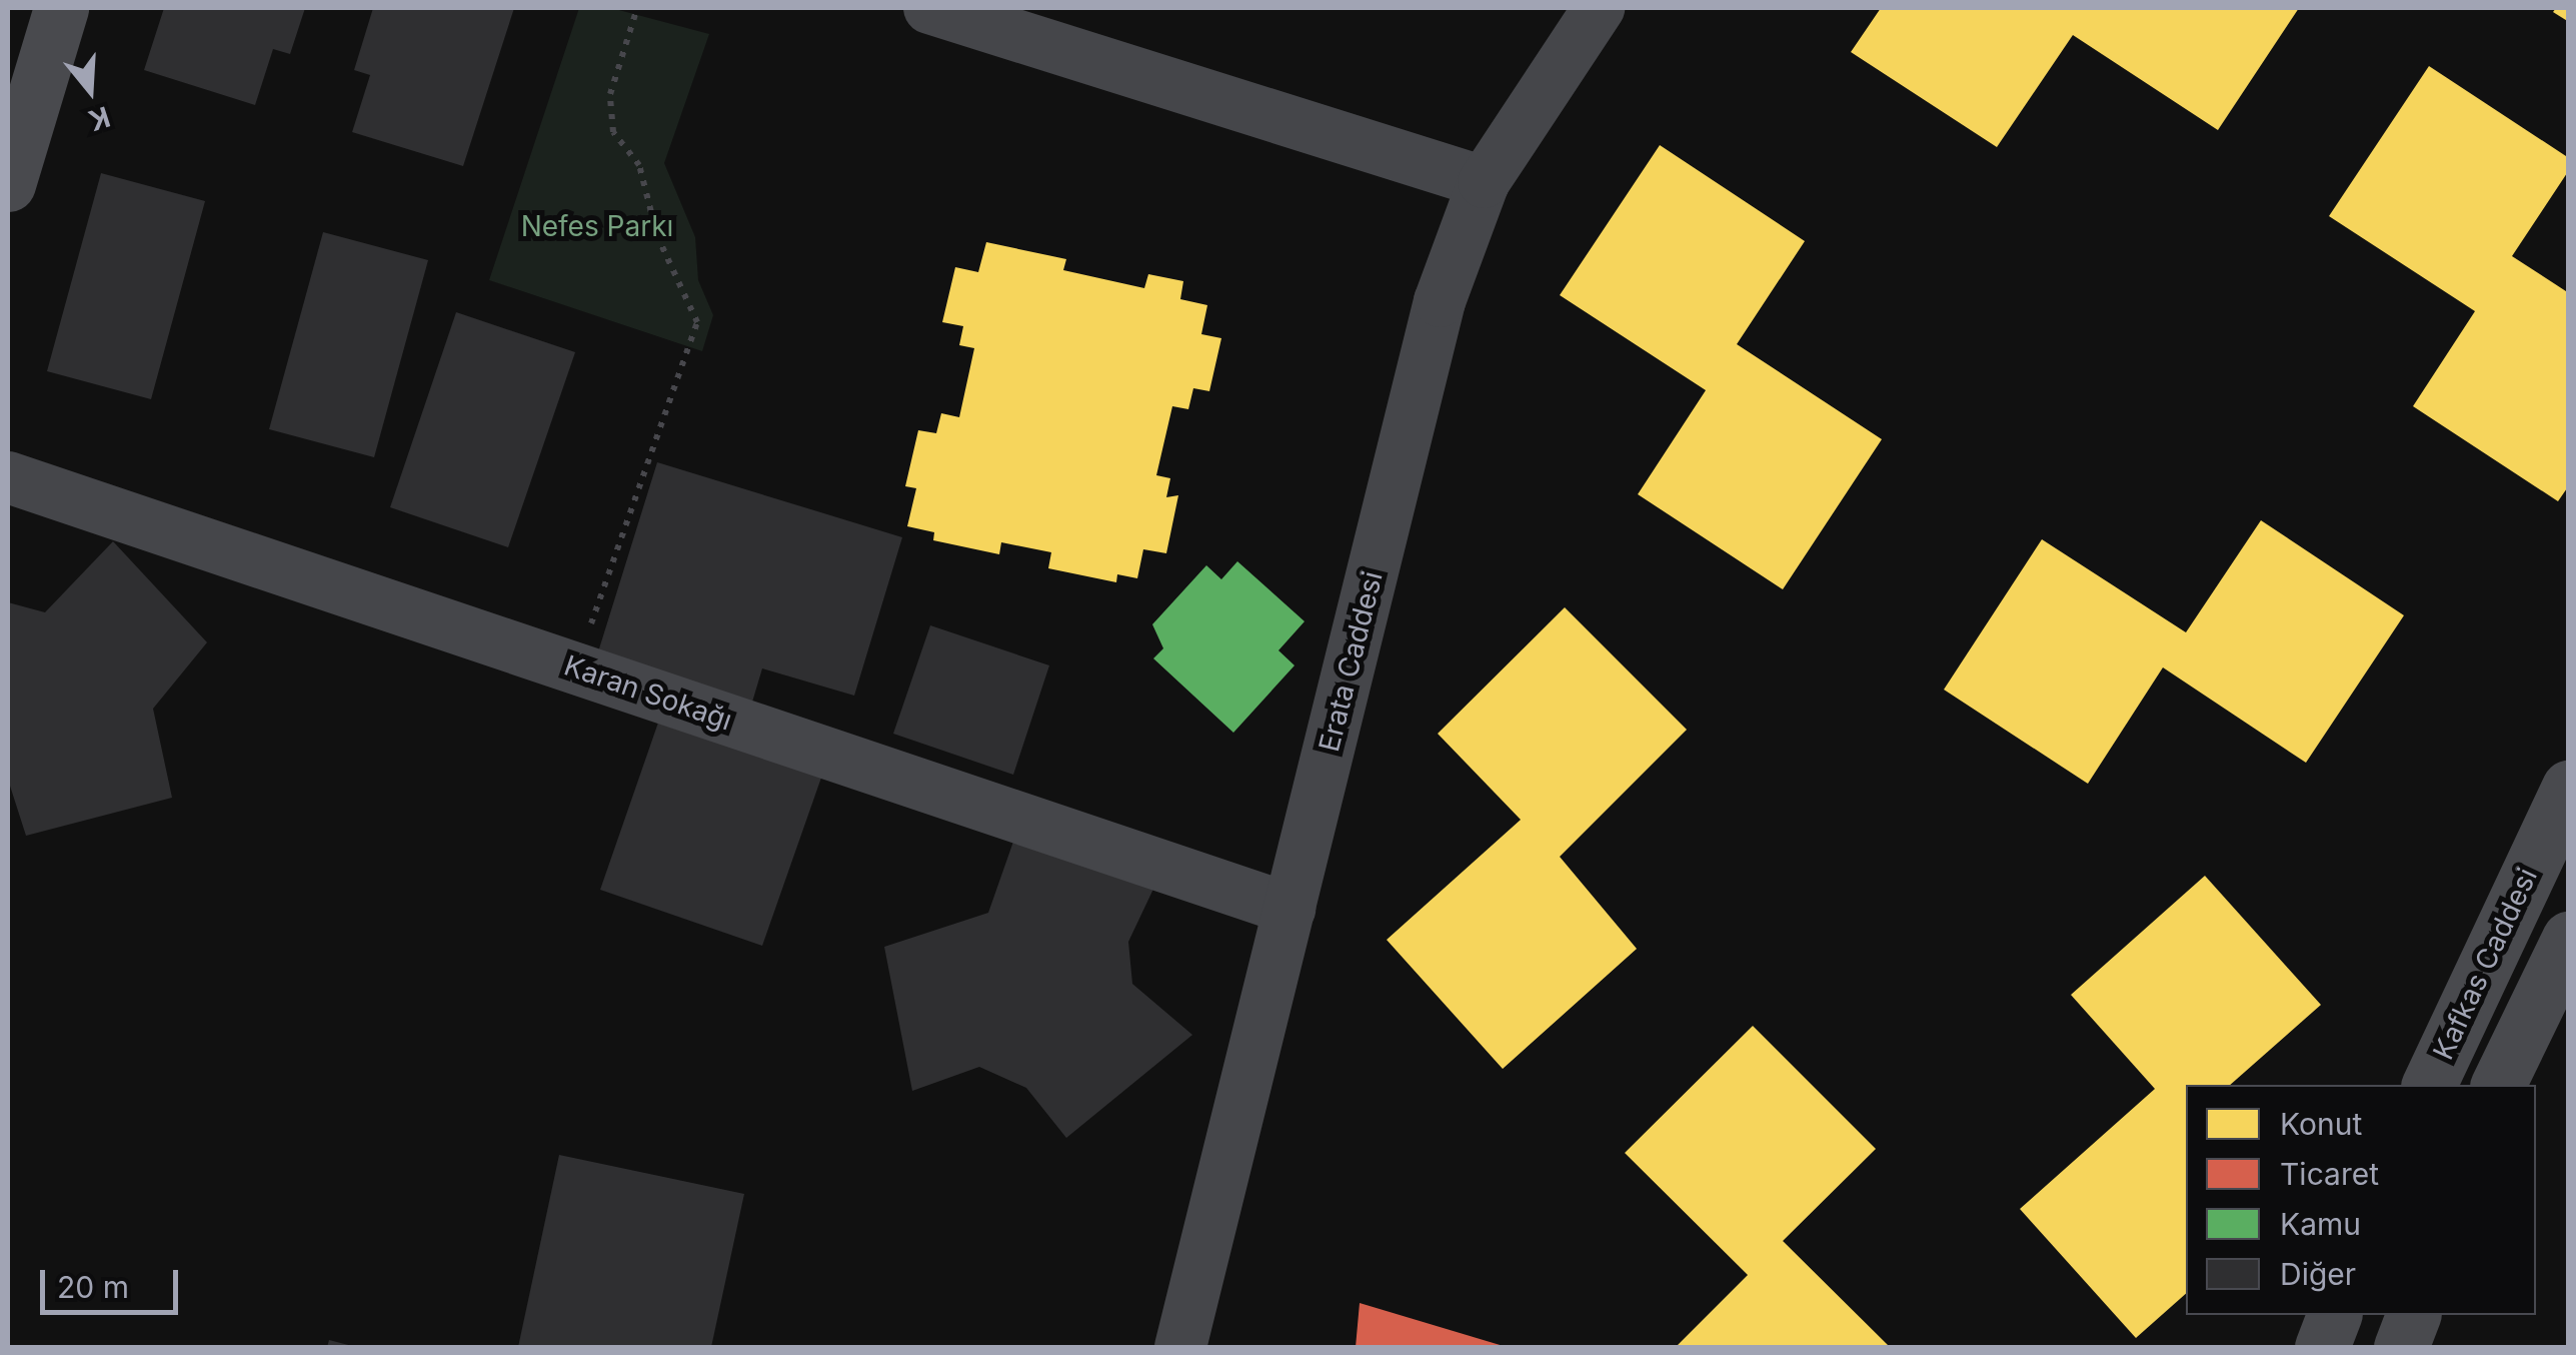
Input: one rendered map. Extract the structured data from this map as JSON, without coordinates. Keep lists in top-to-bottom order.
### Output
{
  "streets": {
    "street": ["Erata Caddesi", "Karan Sokağı", "Kafkas Caddesi"]
  },
  "crossings": [
    ["Erata Caddesi", "Karan Sokağı"]
  ],
  "parks": ["Nefes Parkı"],
  "legend": [
    "Konut",
    "Ticaret",
    "Kamu",
    "Diğer"
  ],
  "scale_bar": "20 m",
  "north": "bottom"
}
